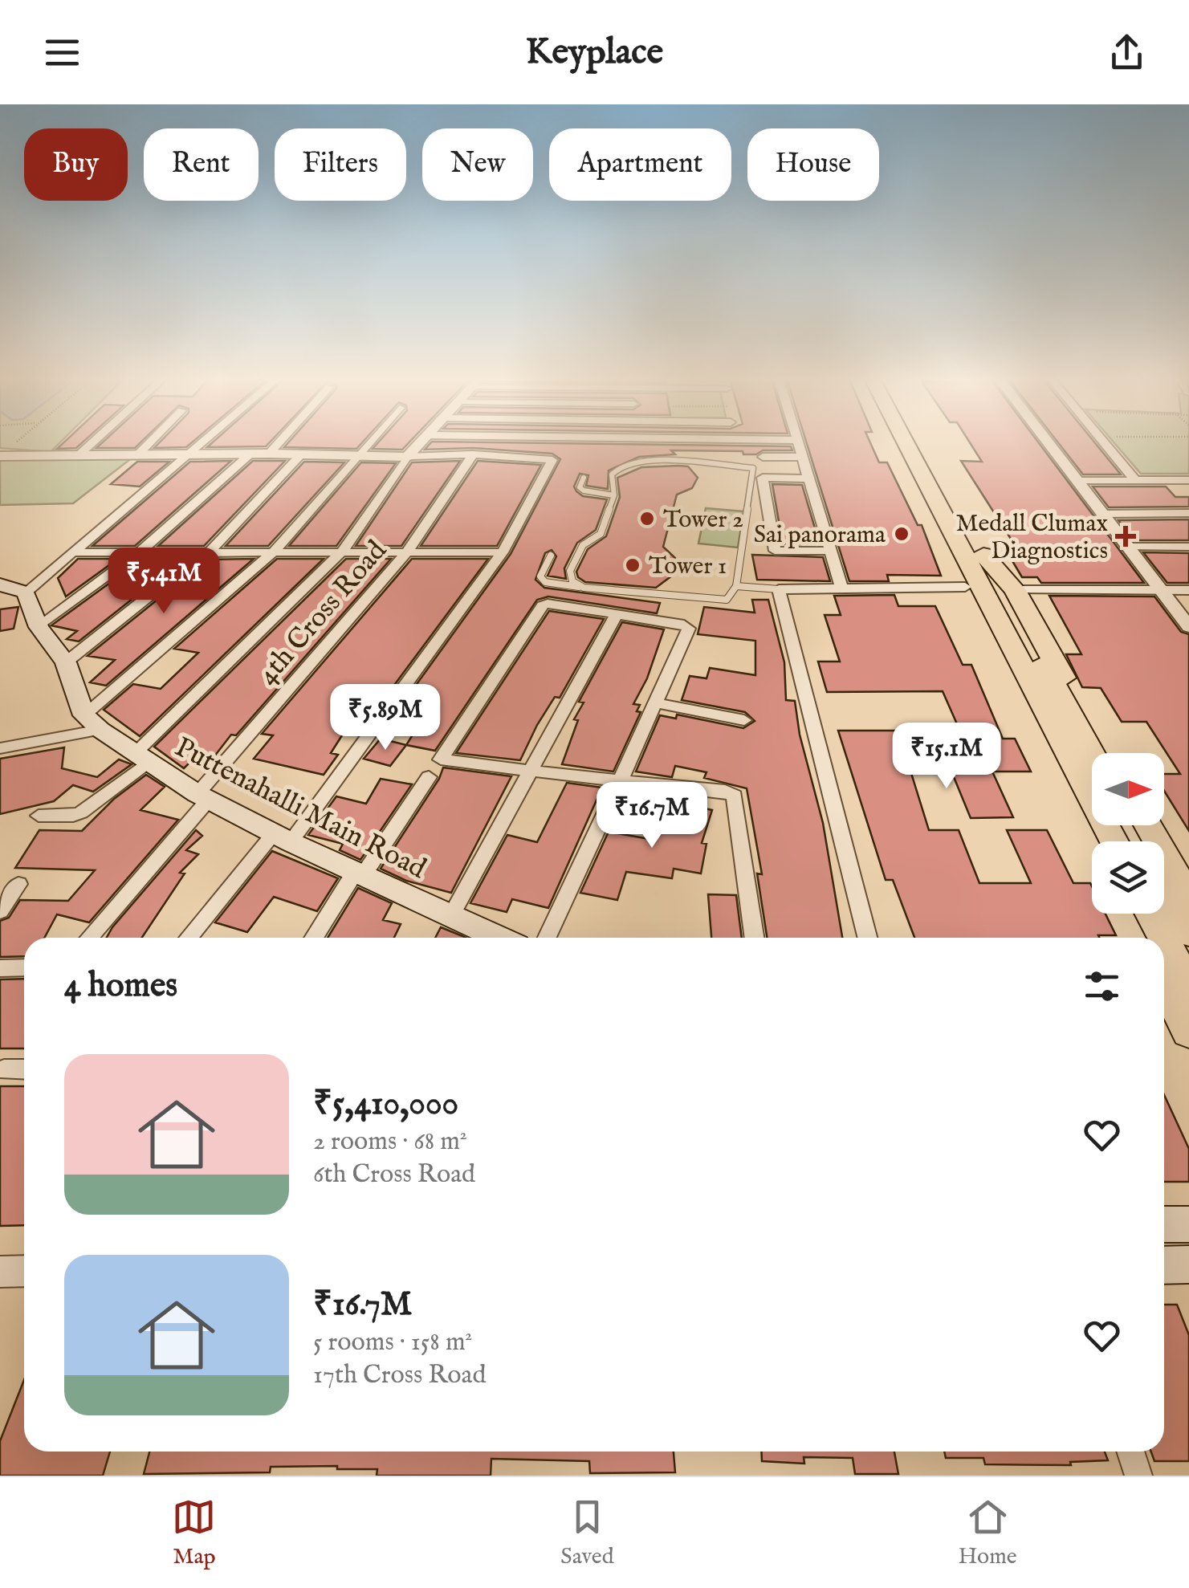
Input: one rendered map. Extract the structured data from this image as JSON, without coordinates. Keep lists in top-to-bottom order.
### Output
{
  "streets": {
    "main road": ["Puttenahalli Main Road"],
    "street": ["4th Cross Road"]
  },
  "crossings": [
    ["4th Cross Road", "Puttenahalli Main Road"]
  ],
  "places": {
    "other": ["Tower 2", "Sai panorama", "Tower 1"],
    "health": ["Medall Clumax Diagnostics"]
  },
  "north": "right",
  "page": {
    "header": "Keyplace",
    "chip": [
      "Buy",
      "Rent",
      "Filters",
      "New",
      "Apartment",
      "House"
    ],
    "price": [
      "₹5.41M",
      "₹5.89M",
      "₹15.1M",
      "₹16.7M"
    ],
    "heading": "4 homes",
    "list": [
      {
        "name": "₹5,410,000",
        "note": "2 rooms · 68 m² · 6th Cross Road"
      },
      {
        "name": "₹16.7M",
        "note": "5 rooms · 158 m² · 17th Cross Road"
      }
    ],
    "tabs": ["Map", "Saved", "Home"]
  }
}
